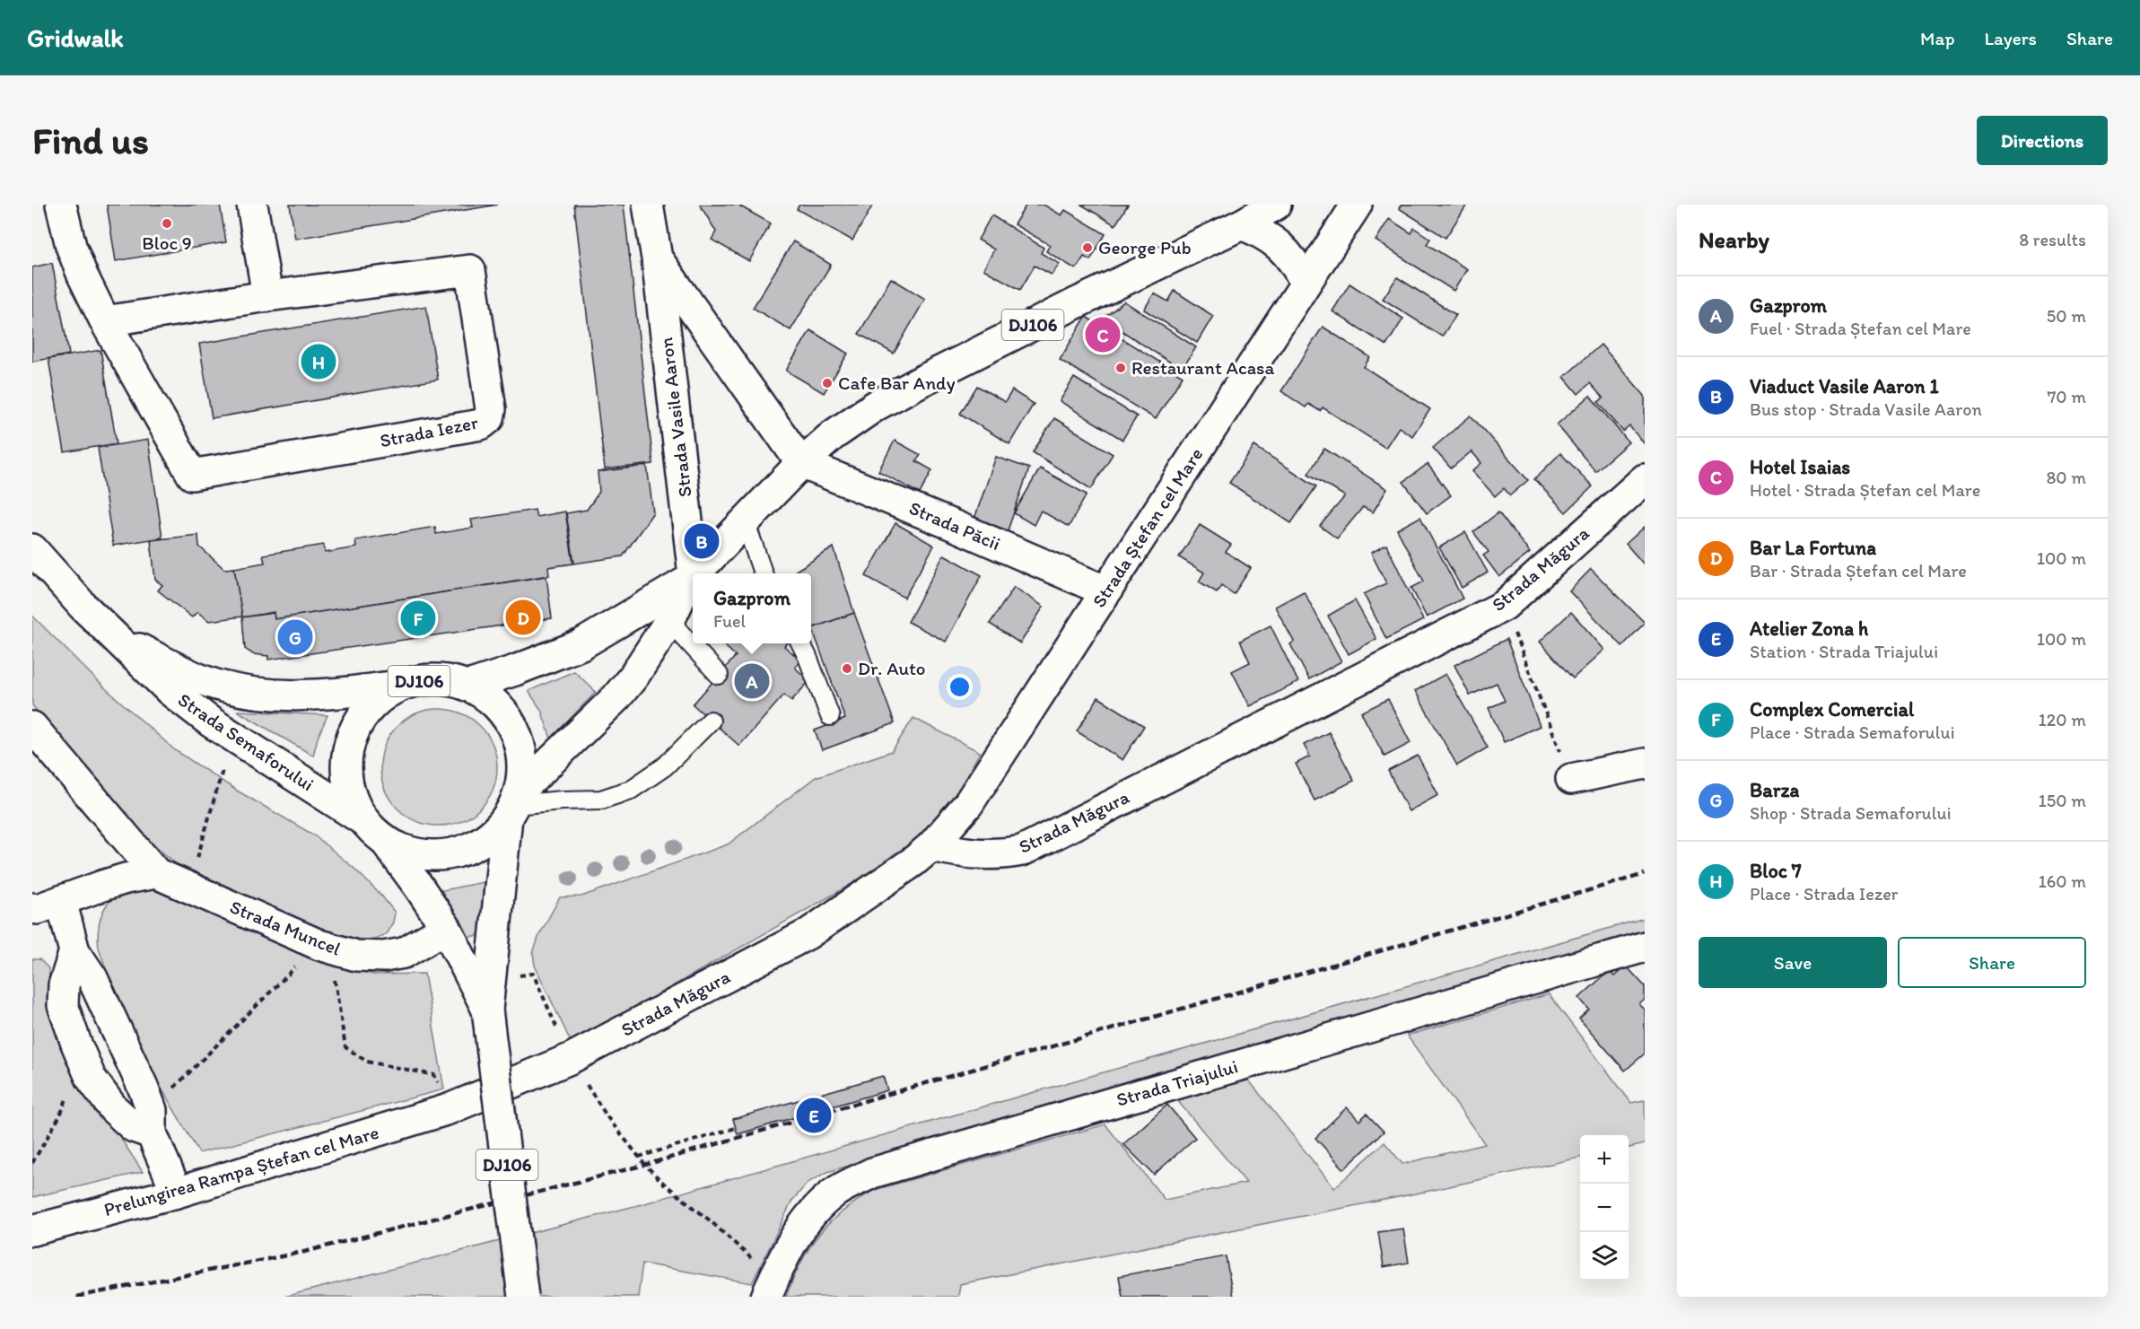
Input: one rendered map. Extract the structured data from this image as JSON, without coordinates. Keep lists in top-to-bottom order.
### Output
{
  "streets": {
    "street": [
      "DJ106",
      "Strada Vasile Aaron",
      "Strada Iezer",
      "Strada Păcii",
      "Strada Ștefan cel Mare",
      "Strada Măgura",
      "Strada Semaforului",
      "Strada Muncel",
      "Strada Triajului",
      "Prelungirea Rampa Ștefan cel Mare"
    ]
  },
  "crossings": [
    ["DJ106", "Strada Vasile Aaron"],
    ["DJ106", "Strada Păcii"],
    ["DJ106", "Strada Semaforului"],
    ["DJ106", "Strada Muncel"],
    ["Strada Vasile Aaron", "Strada Păcii"],
    ["Strada Păcii", "Strada Ștefan cel Mare"],
    ["Strada Ștefan cel Mare", "Strada Măgura"],
    ["Strada Măgura", "Prelungirea Rampa Ștefan cel Mare"]
  ],
  "places": [
    "Bloc 9",
    "George Pub",
    "Restaurant Acasa",
    "Cafe Bar Andy",
    "Dr. Auto"
  ],
  "page": {
    "header": "Gridwalk",
    "nav": ["Map", "Layers", "Share"],
    "buttons": [
      "Directions",
      ["Save", "Share"]
    ],
    "title": "Find us",
    "heading": ["Nearby", "8 results"],
    "list": [
      {
        "mark": "A",
        "name": "Gazprom",
        "note": "Fuel · Strada Ștefan cel Mare",
        "value": "50 m"
      },
      {
        "mark": "B",
        "name": "Viaduct Vasile Aaron 1",
        "note": "Bus stop · Strada Vasile Aaron",
        "value": "70 m"
      },
      {
        "mark": "C",
        "name": "Hotel Isaias",
        "note": "Hotel · Strada Ștefan cel Mare",
        "value": "80 m"
      },
      {
        "mark": "D",
        "name": "Bar La Fortuna",
        "note": "Bar · Strada Ștefan cel Mare",
        "value": "100 m"
      },
      {
        "mark": "E",
        "name": "Atelier Zona h",
        "note": "Station · Strada Triajului",
        "value": "100 m"
      },
      {
        "mark": "F",
        "name": "Complex Comercial",
        "note": "Place · Strada Semaforului",
        "value": "120 m"
      },
      {
        "mark": "G",
        "name": "Barza",
        "note": "Shop · Strada Semaforului",
        "value": "150 m"
      },
      {
        "mark": "H",
        "name": "Bloc 7",
        "note": "Place · Strada Iezer",
        "value": "160 m"
      }
    ],
    "pins": [
      "C",
      "H",
      "B",
      "D",
      "F",
      "G",
      "A",
      "E"
    ],
    "popup": ["Gazprom", "Fuel"],
    "map_buttons": ["+", "−"]
  }
}
